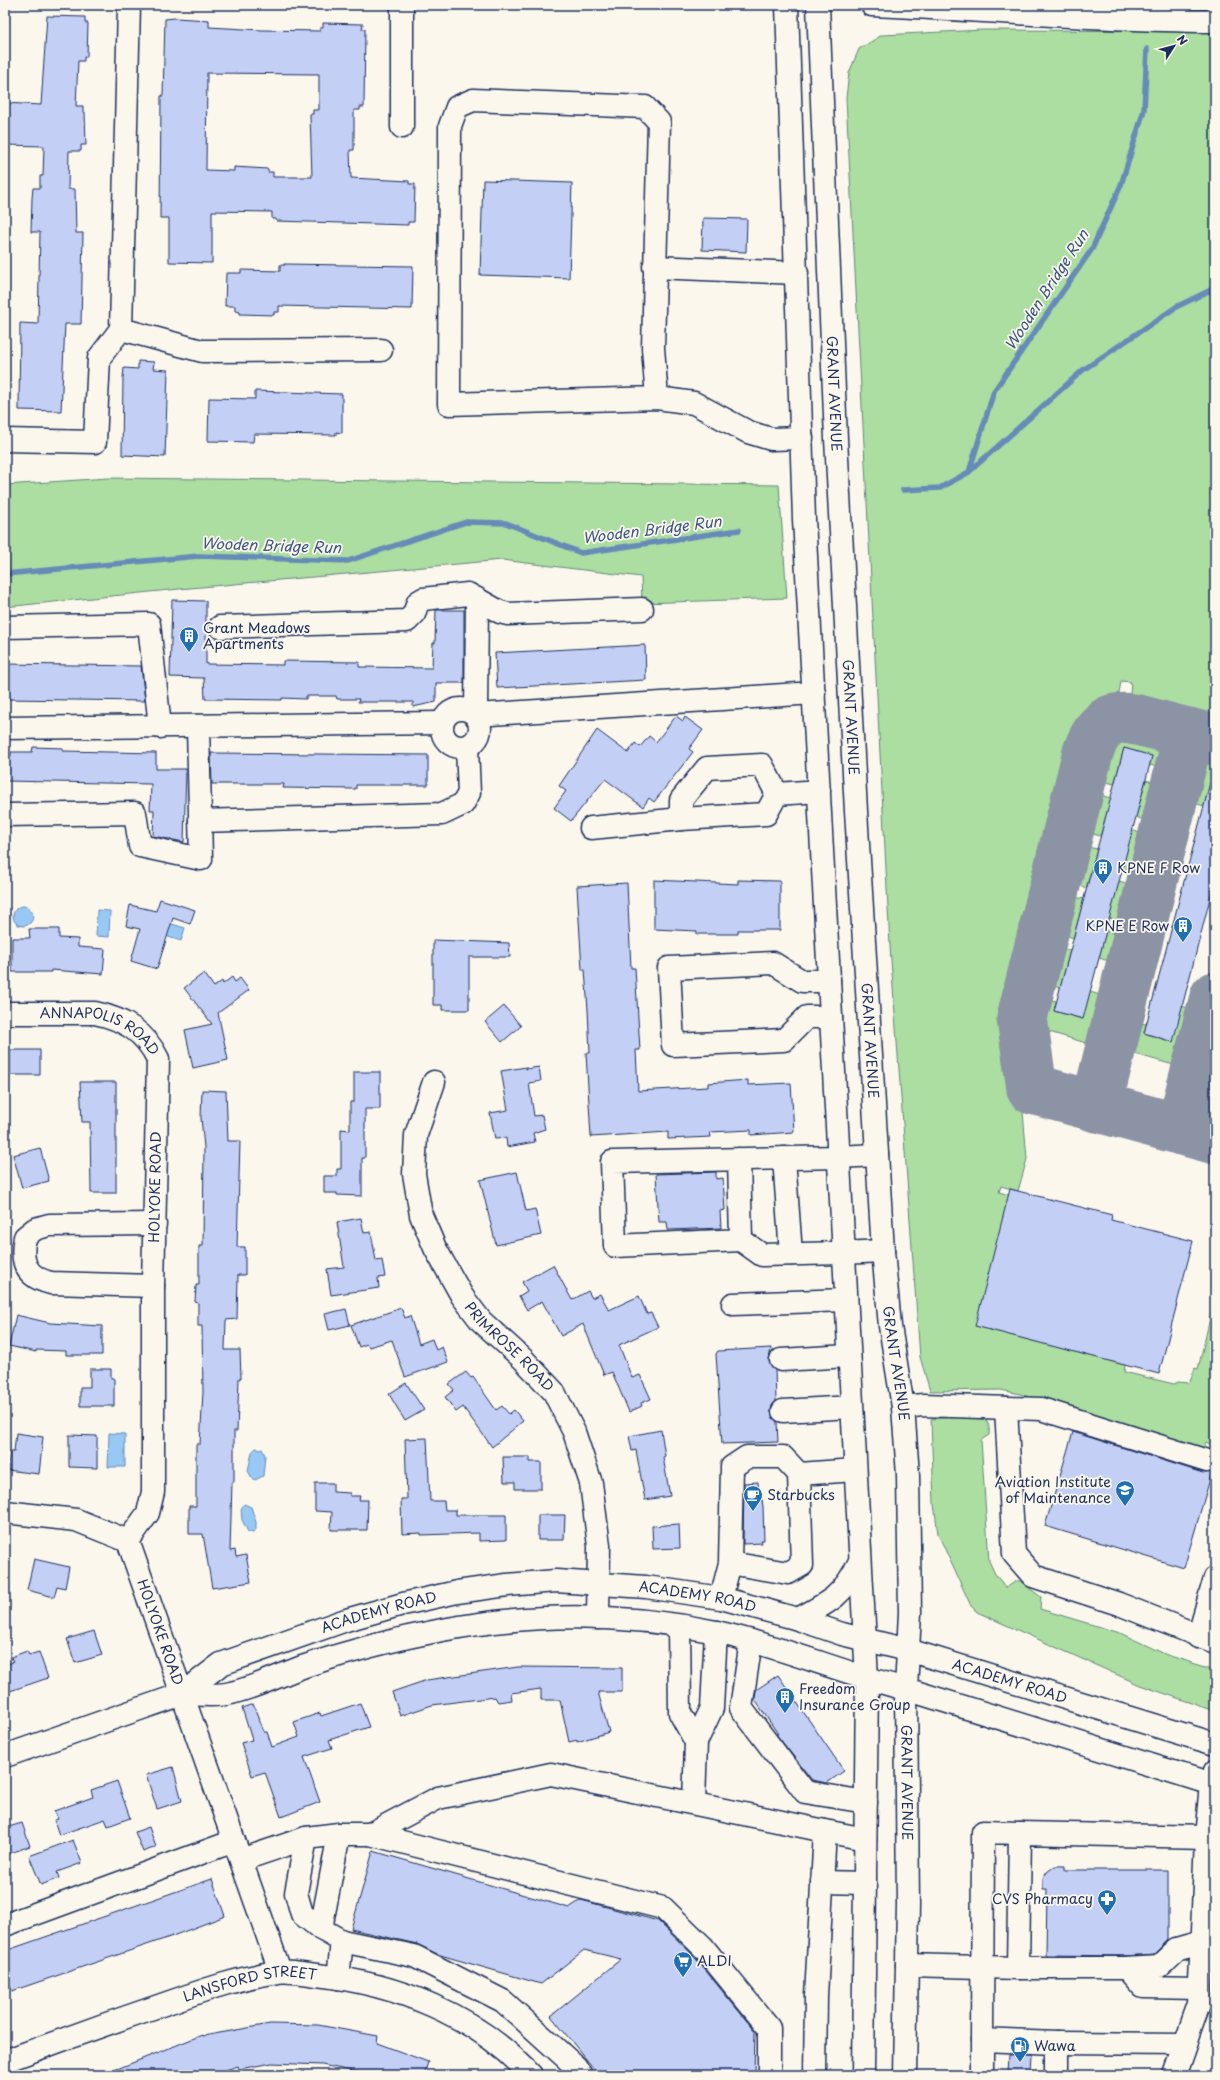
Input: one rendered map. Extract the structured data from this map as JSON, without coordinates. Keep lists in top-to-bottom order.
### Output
{
  "streets": {
    "main road": [
      "GRANT AVENUE",
      "ANNAPOLIS ROAD",
      "HOLYOKE ROAD",
      "PRIMROSE ROAD",
      "ACADEMY ROAD",
      "LANSFORD STREET"
    ]
  },
  "crossings": [
    ["GRANT AVENUE", "ACADEMY ROAD"],
    ["ANNAPOLIS ROAD", "HOLYOKE ROAD"],
    ["HOLYOKE ROAD", "ACADEMY ROAD"],
    ["HOLYOKE ROAD", "LANSFORD STREET"],
    ["PRIMROSE ROAD", "ACADEMY ROAD"]
  ],
  "water": ["Wooden Bridge Run"],
  "places": {
    "building": [
      "Grant Meadows Apartments",
      "KPNE F Row",
      "KPNE E Row",
      "Freedom Insurance Group"
    ],
    "school or university": ["Aviation Institute of Maintenance"],
    "cafe": ["Starbucks"],
    "pharmacy": ["CVS Pharmacy"],
    "supermarket": ["ALDI"],
    "fuel station": ["Wawa"]
  },
  "north": "top right"
}
